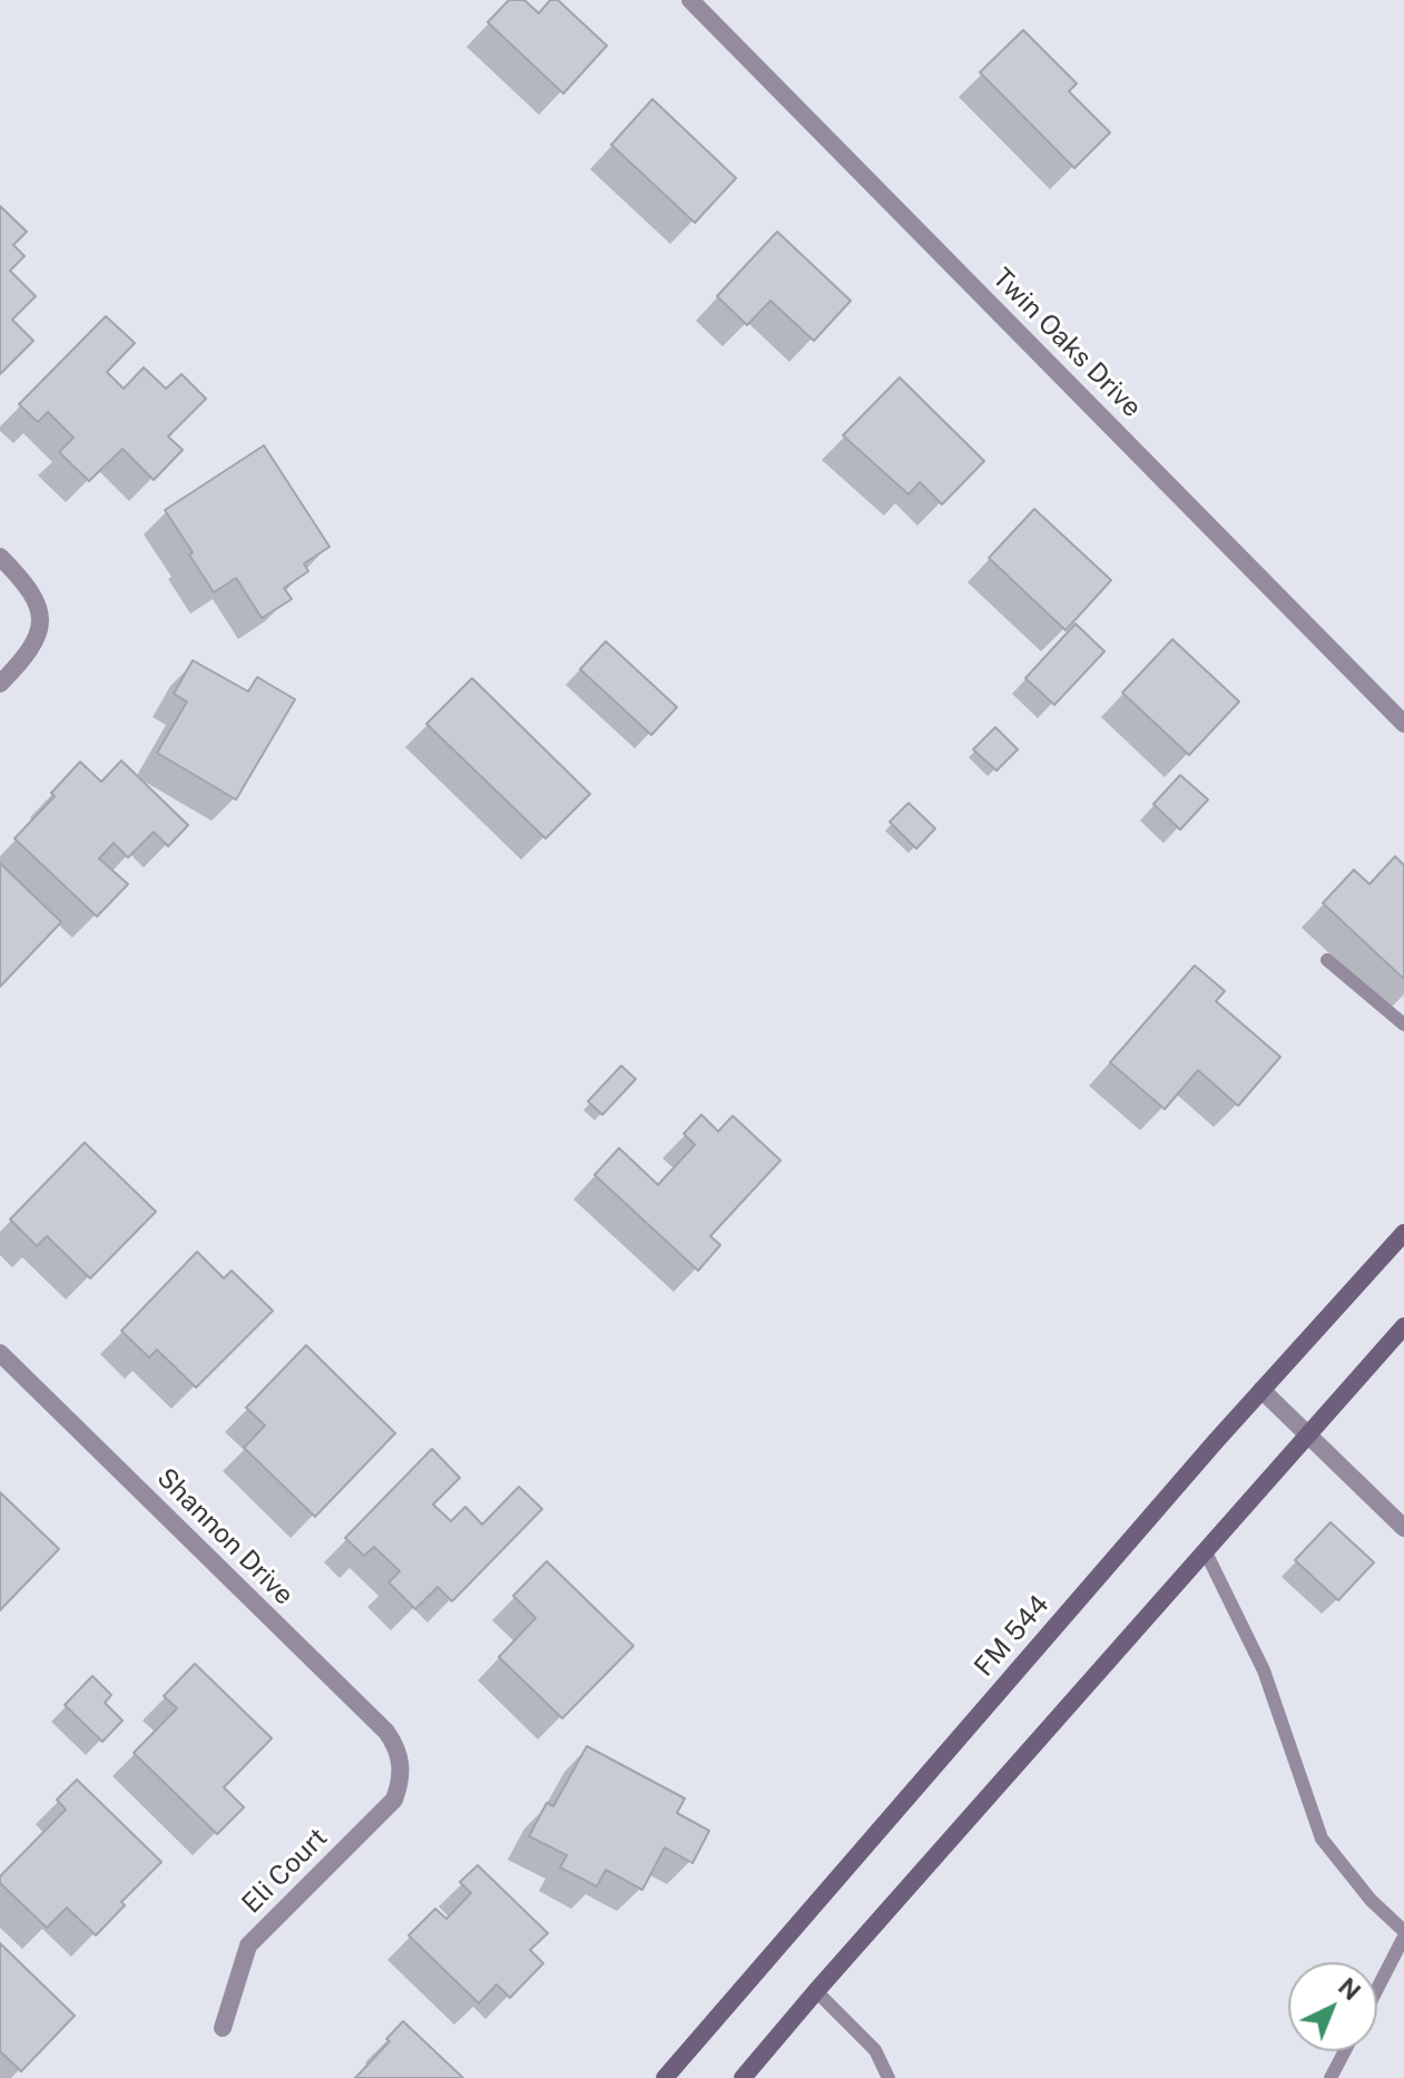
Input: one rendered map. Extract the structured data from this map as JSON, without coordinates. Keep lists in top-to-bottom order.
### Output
{
  "streets": {
    "main road": ["FM 544"],
    "street": ["Twin Oaks Drive", "Shannon Drive", "Eli Court"]
  },
  "crossings": [
    ["Shannon Drive", "Eli Court"]
  ],
  "north": "top right"
}
